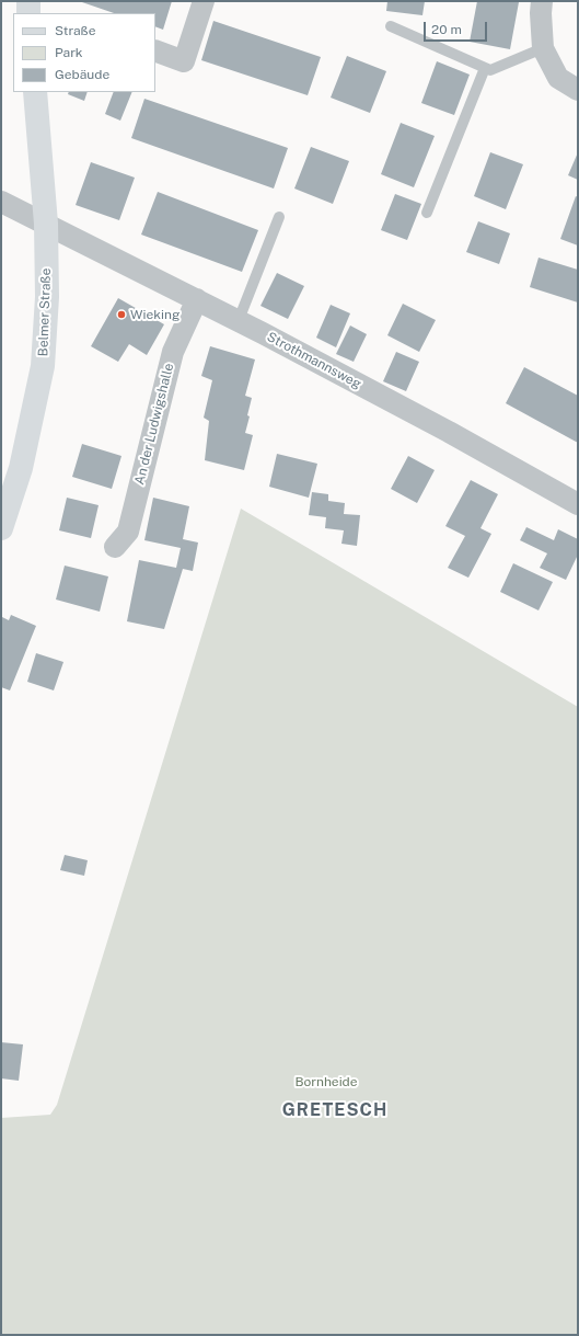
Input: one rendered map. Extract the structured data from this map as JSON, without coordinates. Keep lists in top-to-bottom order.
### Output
{
  "streets": {
    "street": ["Belmer Straße", "Strothmannsweg", "An der Ludwigshalle"]
  },
  "crossings": [
    ["Belmer Straße", "Strothmannsweg"],
    ["Strothmannsweg", "An der Ludwigshalle"]
  ],
  "districts": ["GRETESCH"],
  "parks": ["Bornheide"],
  "places": ["Wieking"],
  "legend": ["Straße", "Park", "Gebäude"],
  "scale_bar": "20 m"
}
